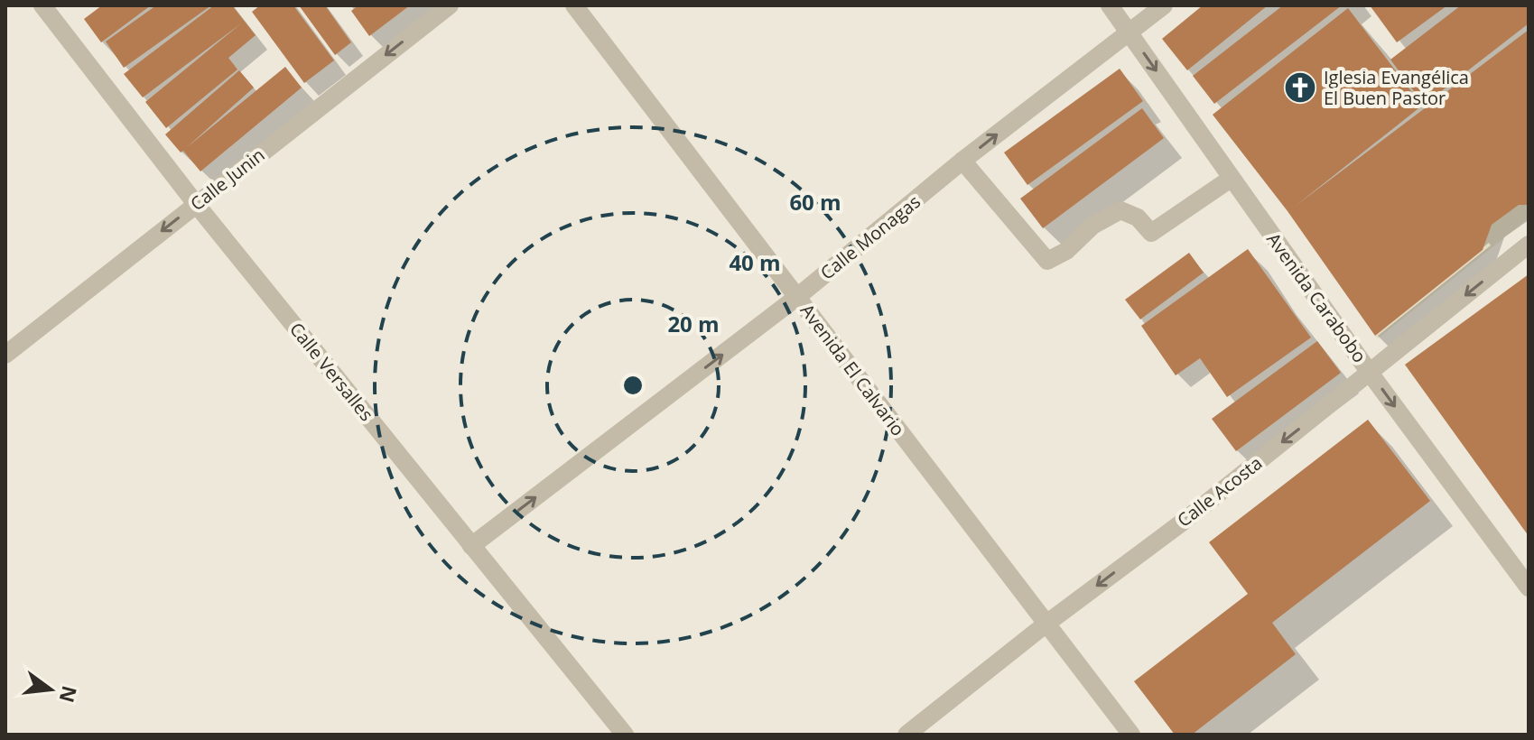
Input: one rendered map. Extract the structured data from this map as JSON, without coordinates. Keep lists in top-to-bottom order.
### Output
{
  "streets": {
    "street": [
      "Calle Junin",
      "Calle Monagas",
      "Avenida Carabobo",
      "Avenida El Calvario",
      "Calle Versalles",
      "Calle Acosta"
    ]
  },
  "crossings": [
    ["Calle Junin", "Calle Versalles"],
    ["Calle Monagas", "Avenida Carabobo"],
    ["Calle Monagas", "Avenida El Calvario"],
    ["Calle Monagas", "Calle Versalles"],
    ["Avenida Carabobo", "Calle Acosta"],
    ["Avenida El Calvario", "Calle Acosta"]
  ],
  "one_way": [
    "Calle Junin",
    "Calle Monagas",
    "Avenida Carabobo",
    "Calle Acosta"
  ],
  "places": {
    "church": ["Iglesia Evangélica El Buen Pastor"]
  },
  "north": "right",
  "rings": ["60 m", "40 m", "20 m"]
}
